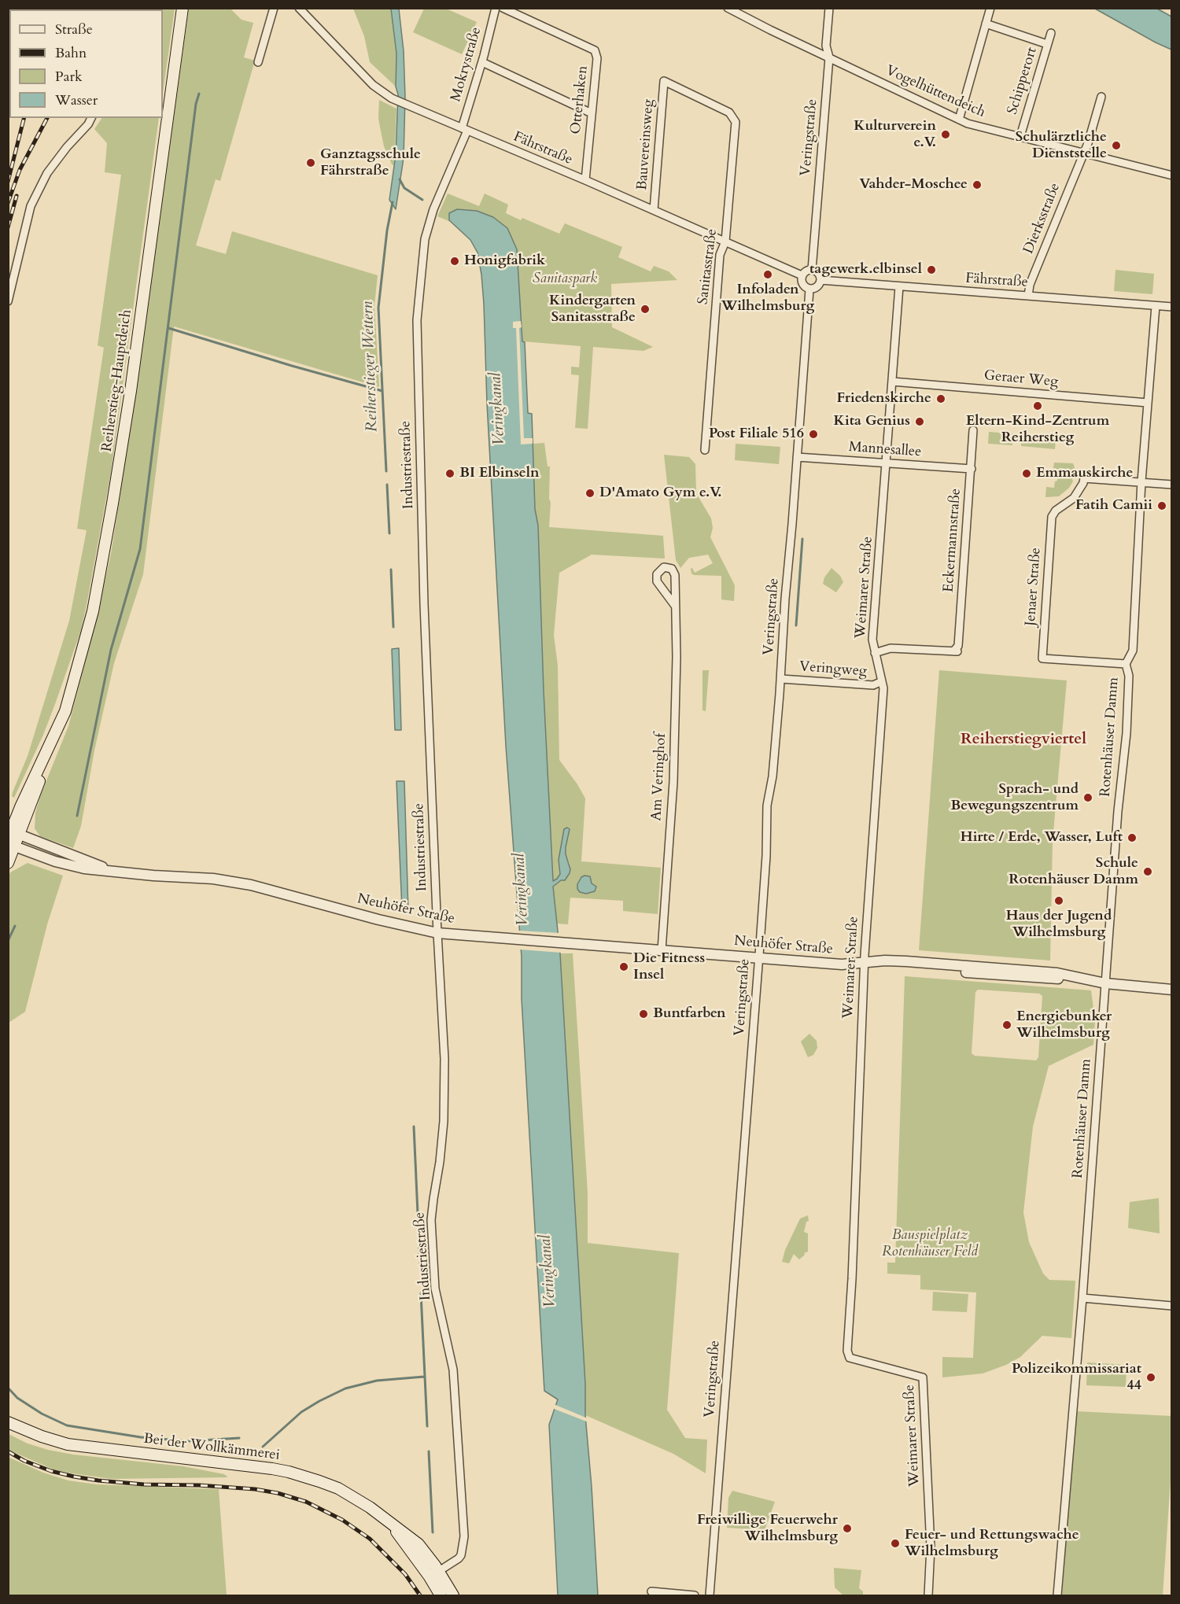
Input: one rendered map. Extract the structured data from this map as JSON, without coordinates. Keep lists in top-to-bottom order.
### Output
{
  "streets": {
    "main road": ["Reiherstieg-Hauptdeich", "Bei der Wollkämmerei"],
    "street": [
      "Mokrystraße",
      "Schipperort",
      "Vogelhüttendeich",
      "Otterhaken",
      "Veringstraße",
      "Bauvereinsweg",
      "Fährstraße",
      "Dierksstraße",
      "Sanitasstraße",
      "Geraer Weg",
      "Mannesallee",
      "Industriestraße",
      "Eckermannstraße",
      "Jenaer Straße",
      "Weimarer Straße",
      "Veringweg",
      "Rotenhäuser Damm",
      "Am Veringhof",
      "Neuhöfer Straße"
    ]
  },
  "crossings": [
    ["Mokrystraße", "Fährstraße"],
    ["Mokrystraße", "Industriestraße"],
    ["Schipperort", "Vogelhüttendeich"],
    ["Vogelhüttendeich", "Veringstraße"],
    ["Vogelhüttendeich", "Dierksstraße"],
    ["Otterhaken", "Fährstraße"],
    ["Veringstraße", "Fährstraße"],
    ["Veringstraße", "Mannesallee"],
    ["Veringstraße", "Veringweg"],
    ["Veringstraße", "Neuhöfer Straße"],
    ["Bauvereinsweg", "Fährstraße"],
    ["Bauvereinsweg", "Sanitasstraße"],
    ["Fährstraße", "Dierksstraße"],
    ["Fährstraße", "Sanitasstraße"],
    ["Fährstraße", "Industriestraße"],
    ["Fährstraße", "Weimarer Straße"],
    ["Fährstraße", "Rotenhäuser Damm"],
    ["Geraer Weg", "Weimarer Straße"],
    ["Geraer Weg", "Rotenhäuser Damm"],
    ["Reiherstieg-Hauptdeich", "Neuhöfer Straße"],
    ["Mannesallee", "Eckermannstraße"],
    ["Mannesallee", "Weimarer Straße"],
    ["Industriestraße", "Neuhöfer Straße"],
    ["Industriestraße", "Bei der Wollkämmerei"],
    ["Eckermannstraße", "Weimarer Straße"],
    ["Jenaer Straße", "Rotenhäuser Damm"],
    ["Weimarer Straße", "Veringweg"],
    ["Weimarer Straße", "Neuhöfer Straße"],
    ["Rotenhäuser Damm", "Neuhöfer Straße"],
    ["Am Veringhof", "Neuhöfer Straße"]
  ],
  "districts": ["Reiherstiegviertel"],
  "water": ["Reiherstieger Wettern", "Veringkanal"],
  "parks": ["Sanitaspark", "Bauspielplatz Rotenhäuser Feld"],
  "places": [
    "Kulturverein e.V.",
    "Schulärztliche Dienststelle",
    "Ganztagsschule Fährstraße",
    "Vahder-Moschee",
    "Honigfabrik",
    "tagewerk.elbinsel",
    "Infoladen Wilhelmsburg",
    "Kindergarten Sanitasstraße",
    "Friedenskirche",
    "Eltern-Kind-Zentrum Reiherstieg",
    "Kita Genius",
    "Post Filiale 516",
    "BI Elbinseln",
    "Emmauskirche",
    "D'Amato Gym e.V.",
    "Fatih Camii",
    "Sprach- und Bewegungszentrum",
    "Hirte / Erde, Wasser, Luft",
    "Schule Rotenhäuser Damm",
    "Haus der Jugend Wilhelmsburg",
    "Die Fitness Insel",
    "Buntfarben",
    "Energiebunker Wilhelmsburg",
    "Polizeikommissariat 44",
    "Freiwillige Feuerwehr Wilhelmsburg",
    "Feuer- und Rettungswache Wilhelmsburg"
  ],
  "legend": [
    "Straße",
    "Bahn",
    "Park",
    "Wasser"
  ]
}
